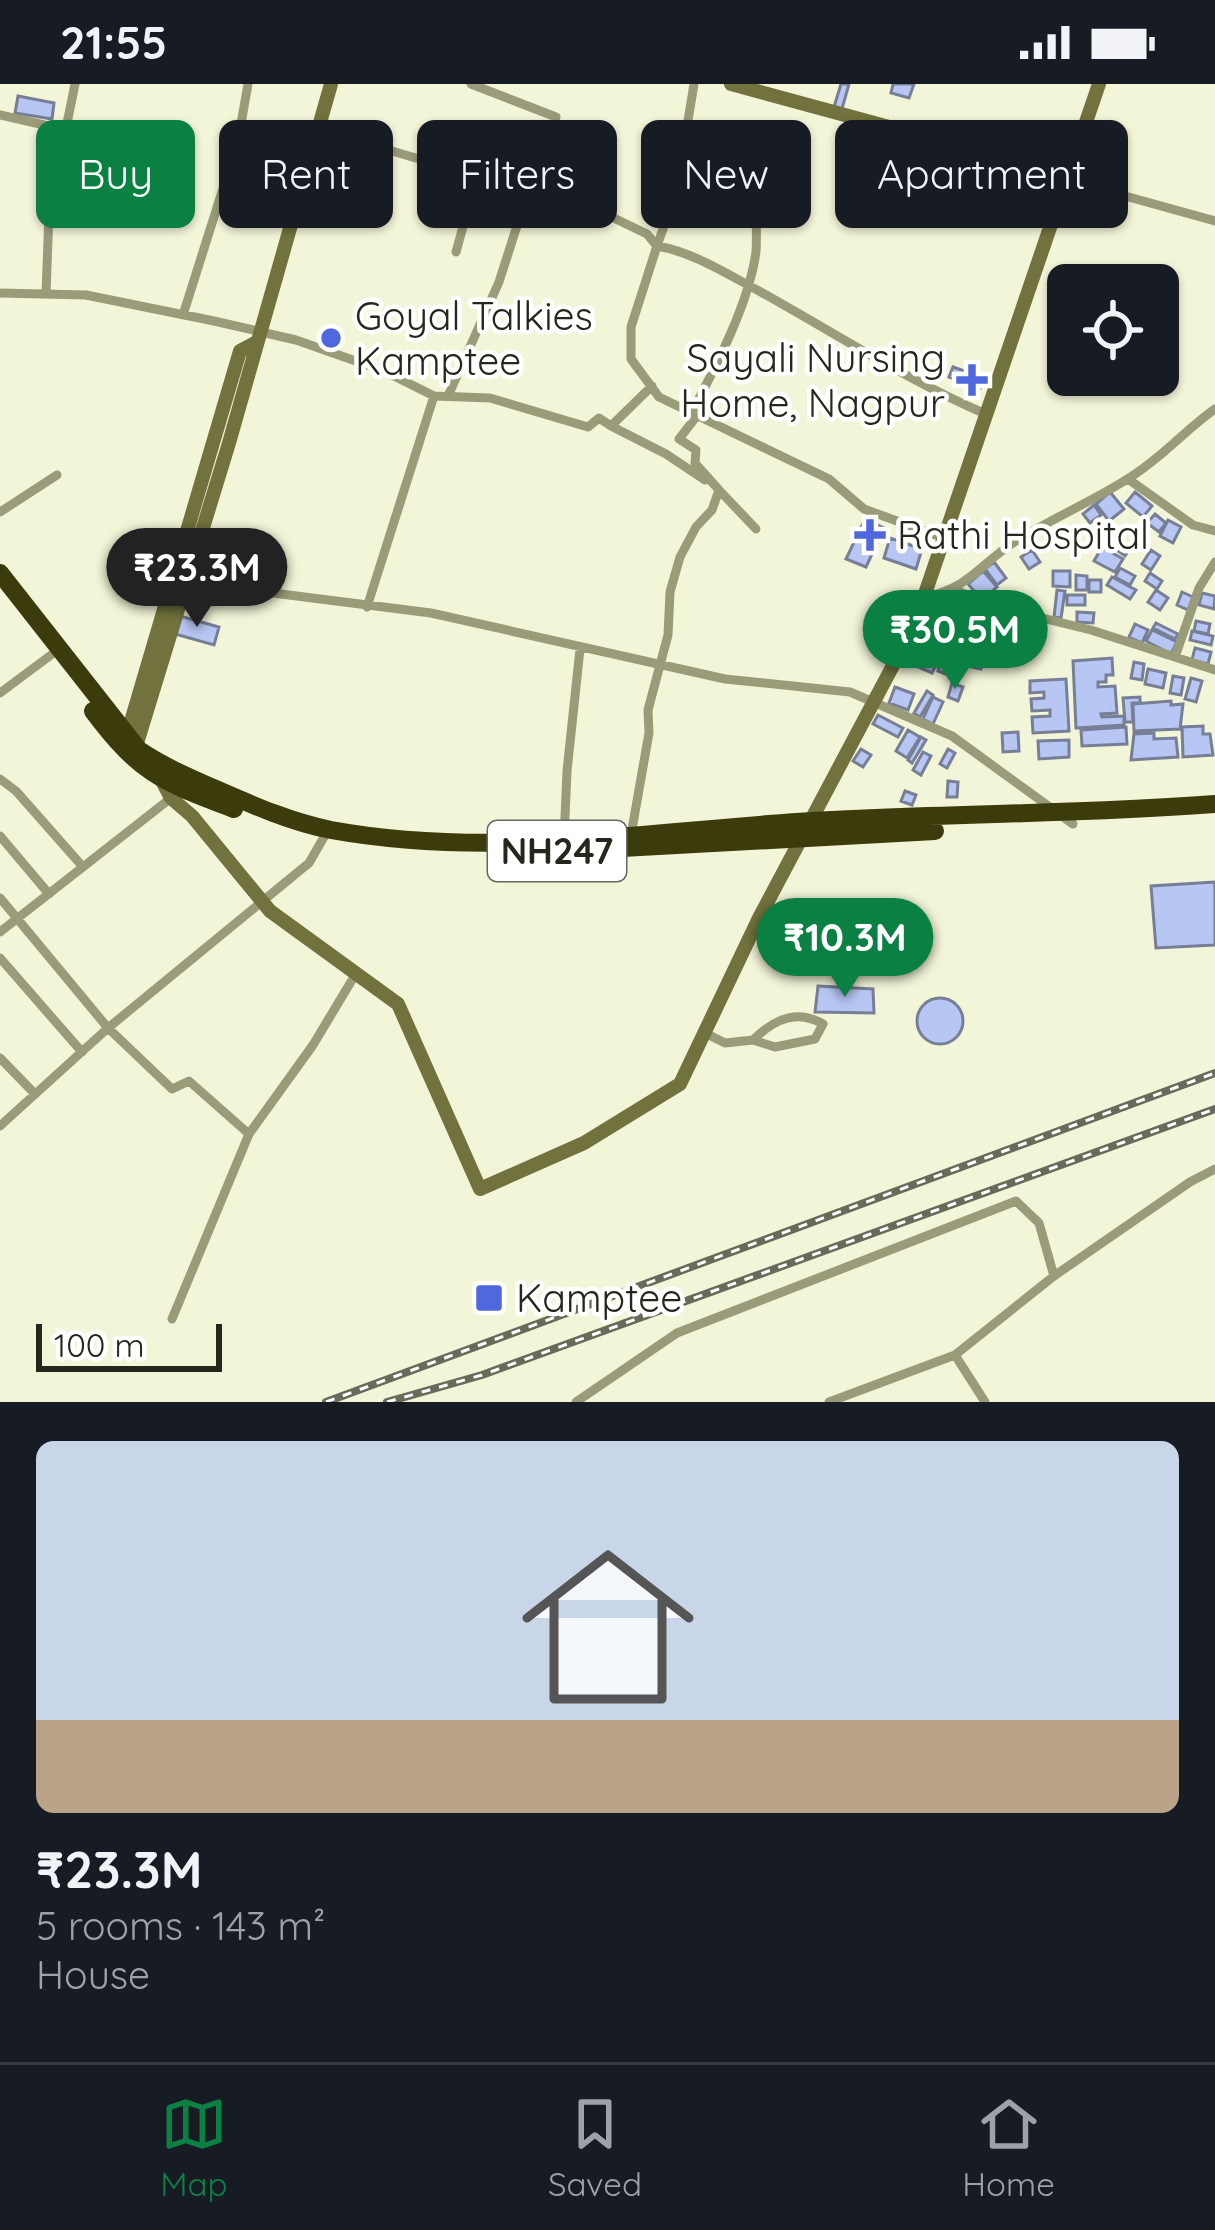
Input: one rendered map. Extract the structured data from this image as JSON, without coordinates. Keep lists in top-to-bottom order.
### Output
{
  "streets": {
    "highway": ["NH247"]
  },
  "places": {
    "other": ["Goyal Talkies Kamptee"],
    "health": ["Sayali Nursing Home, Nagpur", "Rathi Hospital"],
    "transit": ["Kamptee"]
  },
  "scale_bar": "100 m",
  "page": {
    "status": "21:55",
    "chip": [
      "Buy",
      "Rent",
      "Filters",
      "New",
      "Apartment"
    ],
    "price": ["₹23.3M", "₹30.5M", "₹10.3M"],
    "scale": "100 m",
    "list": [
      {
        "name": "₹23.3M",
        "note": "5 rooms · 143 m² · House"
      }
    ],
    "tabs": ["Map", "Saved", "Home"]
  }
}
